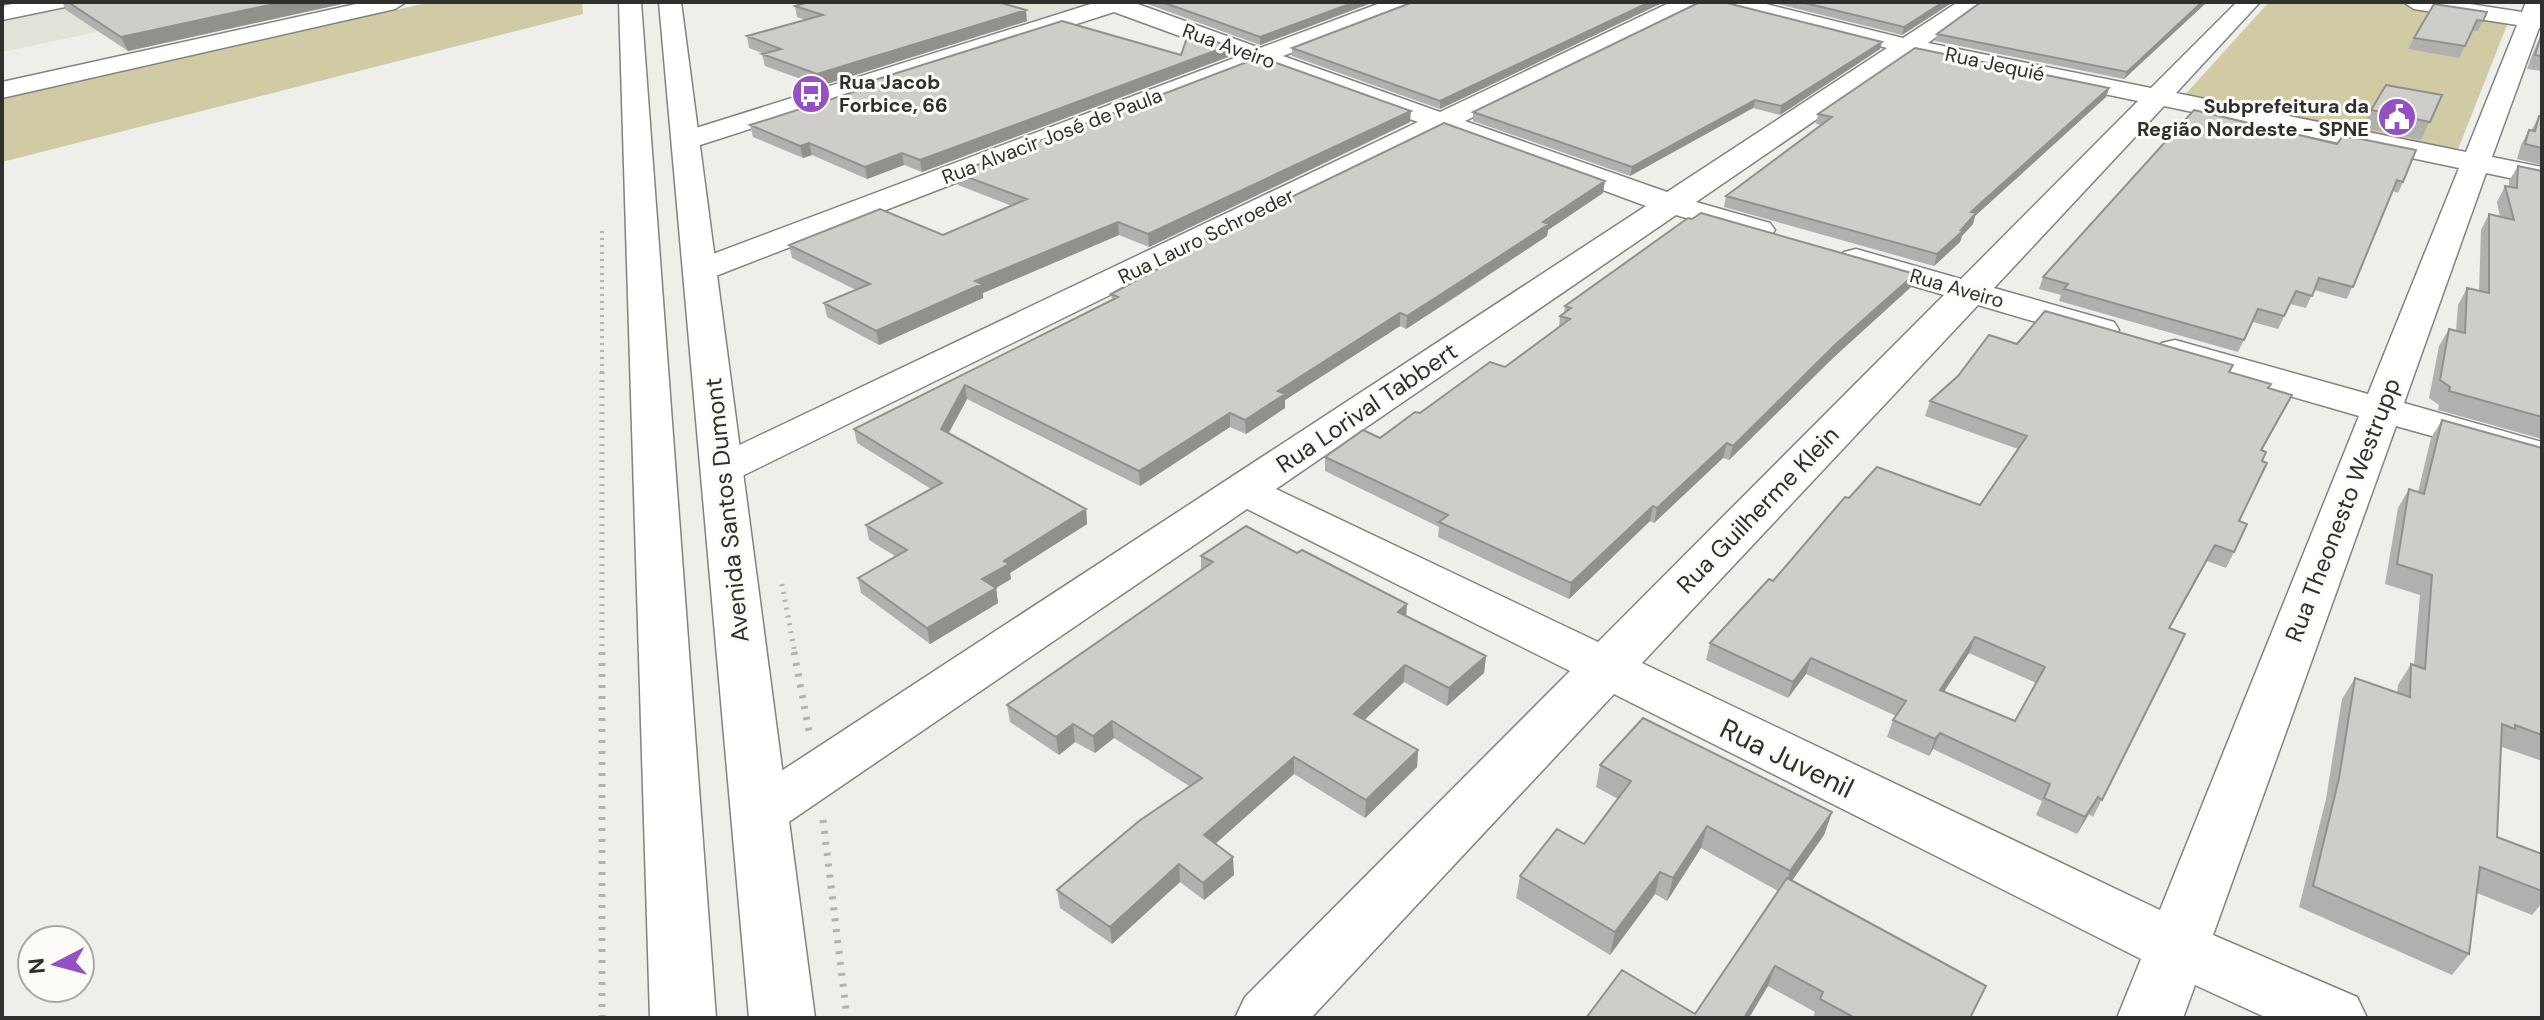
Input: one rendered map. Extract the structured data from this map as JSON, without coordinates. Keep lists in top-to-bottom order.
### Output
{
  "streets": {
    "street": [
      "Rua Aveiro",
      "Rua Jequié",
      "Rua Alvacir José de Paula",
      "Rua Lauro Schroeder",
      "Rua Lorival Tabbert",
      "Avenida Santos Dumont",
      "Rua Guilherme Klein",
      "Rua Theonesto Westrupp",
      "Rua Juvenil"
    ]
  },
  "crossings": [
    ["Rua Aveiro", "Rua Alvacir José de Paula"],
    ["Rua Aveiro", "Rua Lauro Schroeder"],
    ["Rua Aveiro", "Rua Lorival Tabbert"],
    ["Rua Aveiro", "Rua Guilherme Klein"],
    ["Rua Aveiro", "Rua Theonesto Westrupp"],
    ["Rua Jequié", "Rua Lorival Tabbert"],
    ["Rua Jequié", "Rua Guilherme Klein"],
    ["Rua Jequié", "Rua Theonesto Westrupp"],
    ["Rua Alvacir José de Paula", "Avenida Santos Dumont"],
    ["Rua Lauro Schroeder", "Avenida Santos Dumont"],
    ["Rua Lorival Tabbert", "Avenida Santos Dumont"],
    ["Rua Lorival Tabbert", "Rua Juvenil"],
    ["Rua Guilherme Klein", "Rua Juvenil"],
    ["Rua Theonesto Westrupp", "Rua Juvenil"]
  ],
  "places": {
    "bus stop": ["Rua Jacob Forbice, 66"],
    "public building": ["Subprefeitura da Região Nordeste - SPNE"]
  },
  "north": "left"
}
